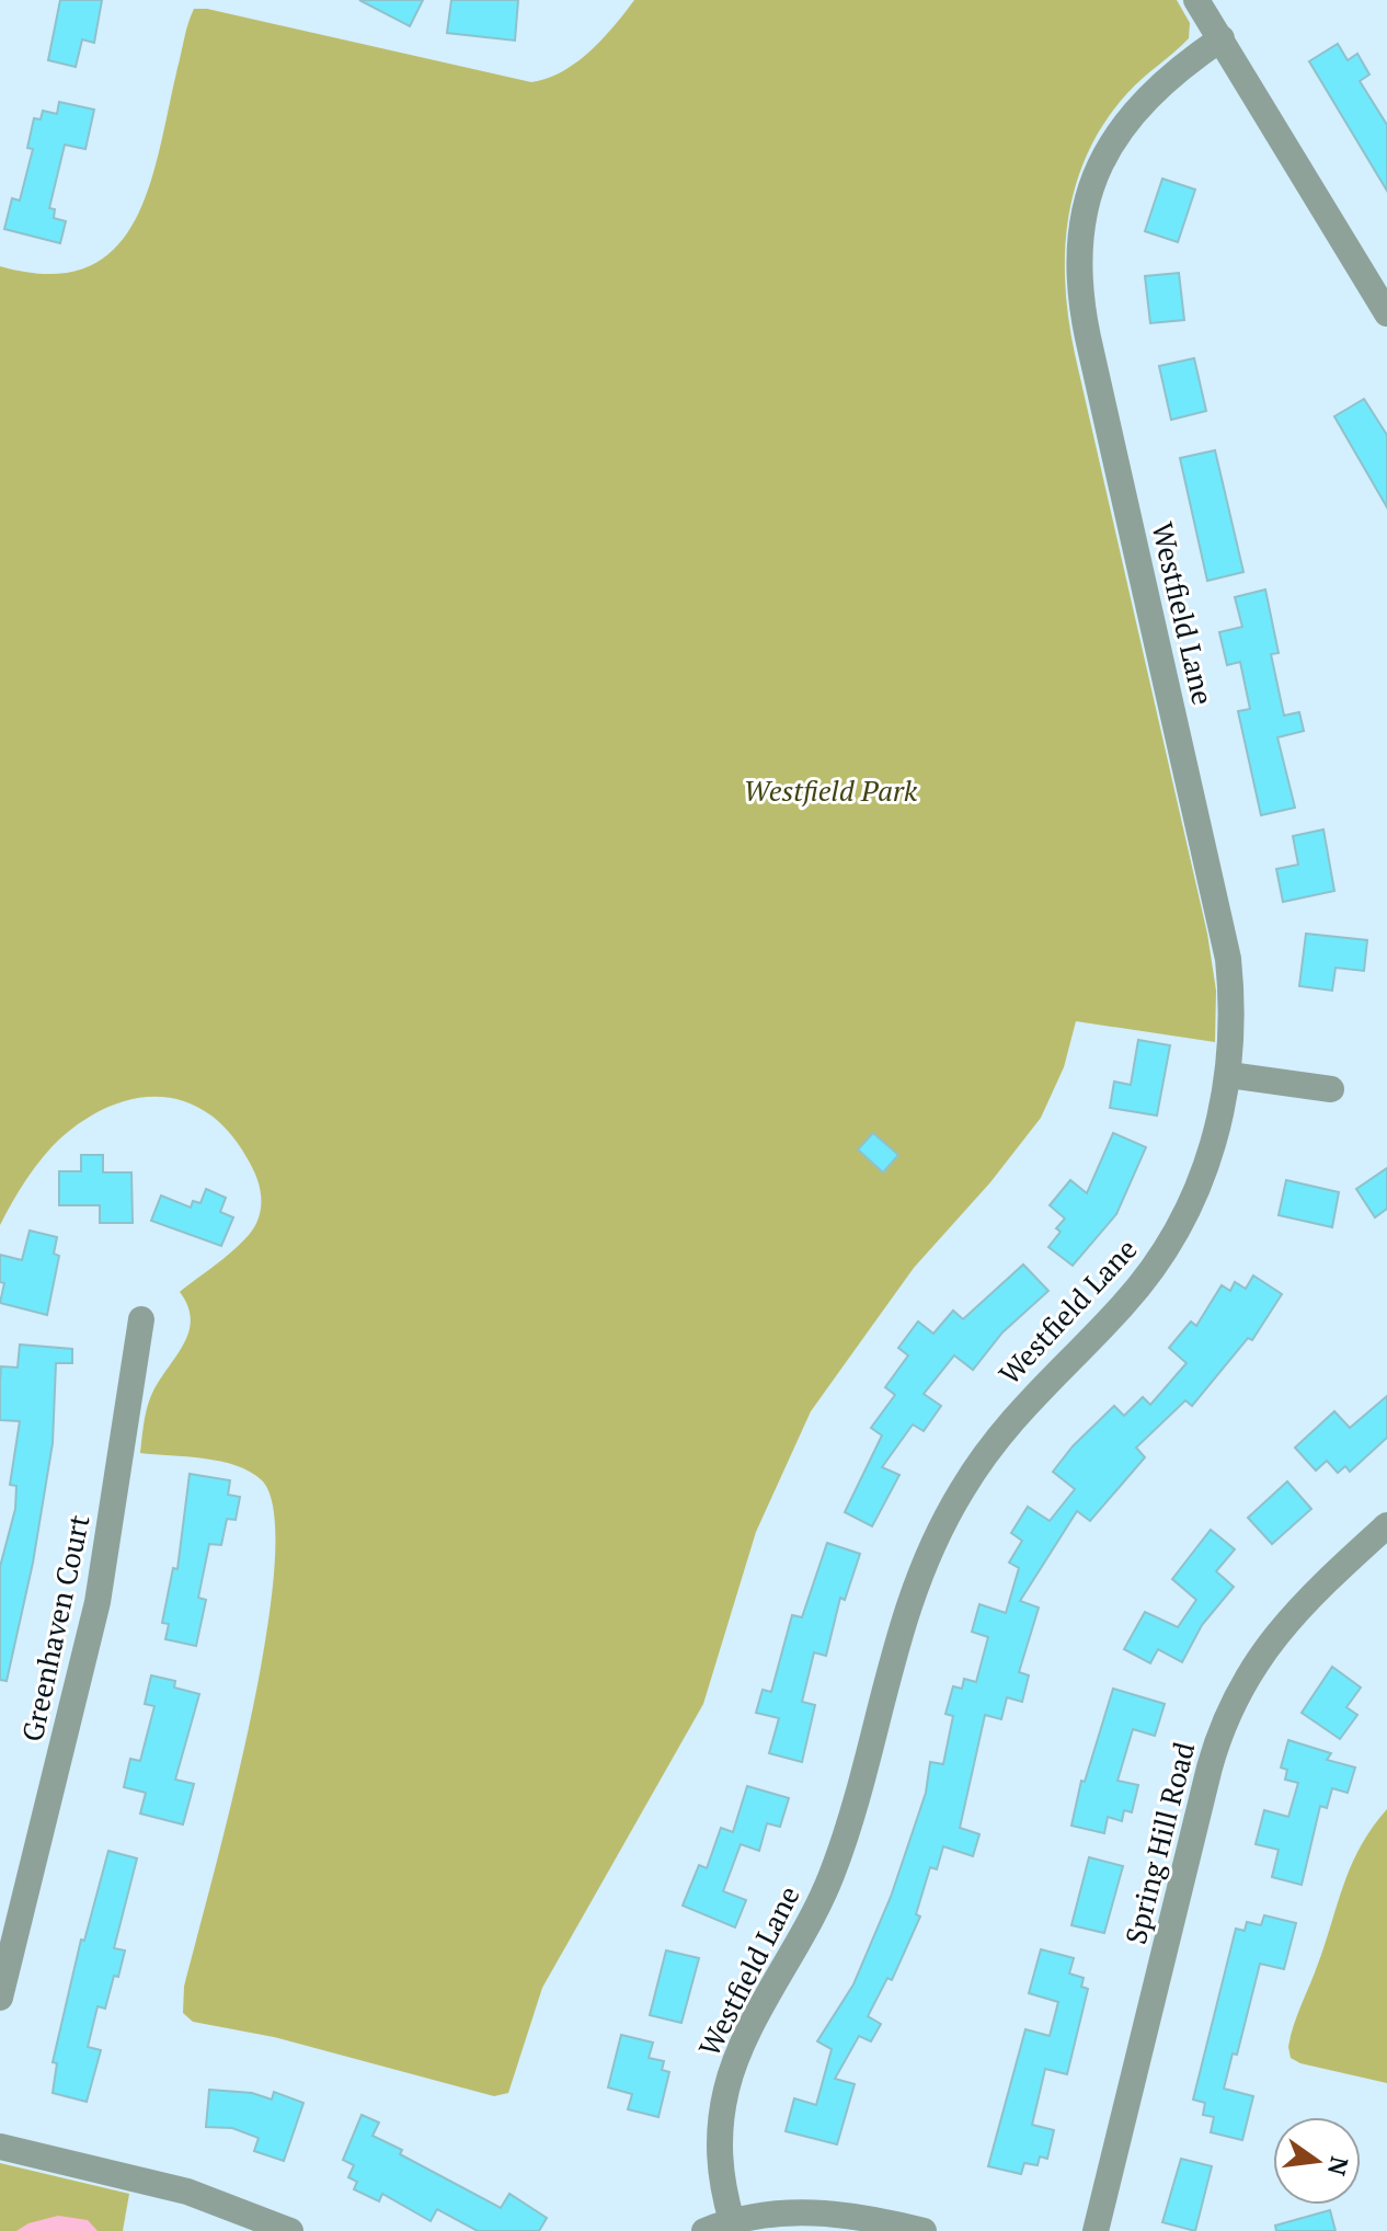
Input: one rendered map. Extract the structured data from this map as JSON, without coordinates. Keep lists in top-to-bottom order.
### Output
{
  "streets": {
    "street": ["Westfield Lane", "Greenhaven Court", "Spring Hill Road"]
  },
  "parks": ["Westfield Park"],
  "north": "right"
}
